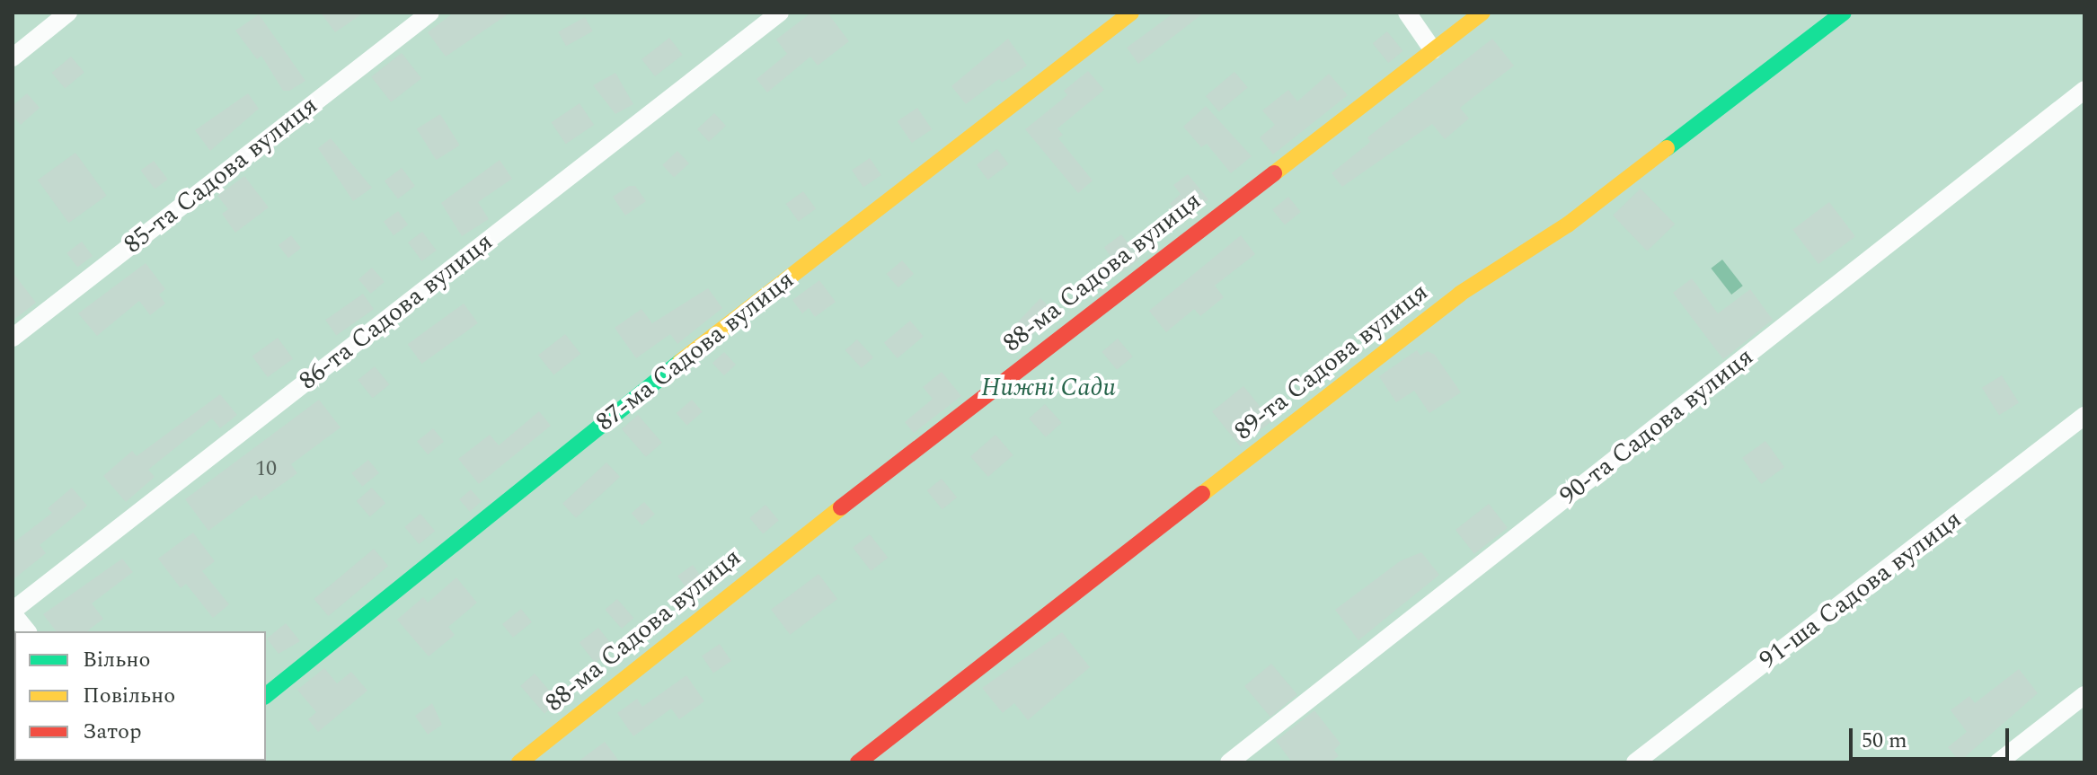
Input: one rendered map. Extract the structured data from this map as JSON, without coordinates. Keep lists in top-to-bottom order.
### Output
{
  "streets": {
    "street": [
      "85-та Садова вулиця",
      "88-ма Садова вулиця",
      "86-та Садова вулиця",
      "87-ма Садова вулиця",
      "89-та Садова вулиця",
      "90-та Садова вулиця",
      "91-ша Садова вулиця"
    ]
  },
  "parks": ["Нижні Сади"],
  "house_numbers": ["10"],
  "legend": ["Вільно", "Повільно", "Затор"],
  "scale_bar": "50 m"
}
